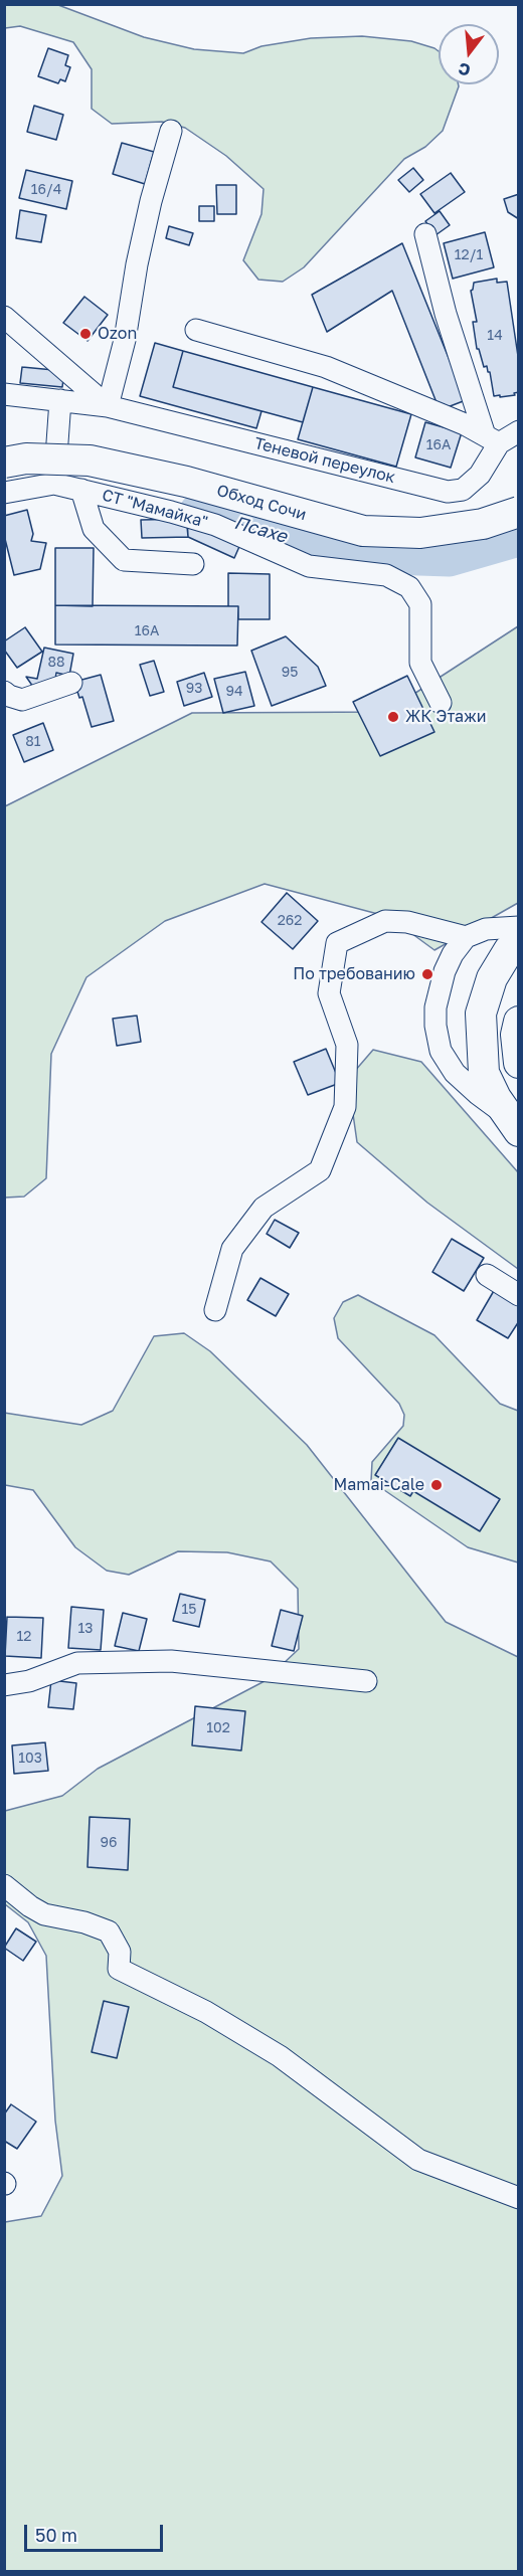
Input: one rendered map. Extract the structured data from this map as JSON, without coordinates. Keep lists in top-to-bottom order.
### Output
{
  "streets": {
    "highway": ["Обход Сочи"],
    "street": ["Теневой переулок", "СТ \"Мамайка\""]
  },
  "water": ["Псахе"],
  "places": [
    "Ozon",
    "ЖК Этажи",
    "По требованию",
    "Mamai-Cale"
  ],
  "house_numbers": [
    "16/4",
    "12/1",
    "14",
    "16А",
    "16А",
    "88",
    "95",
    "93",
    "94",
    "81",
    "262",
    "15",
    "13",
    "12",
    "102",
    "103",
    "96"
  ],
  "scale_bar": "50 m",
  "north": "bottom"
}
